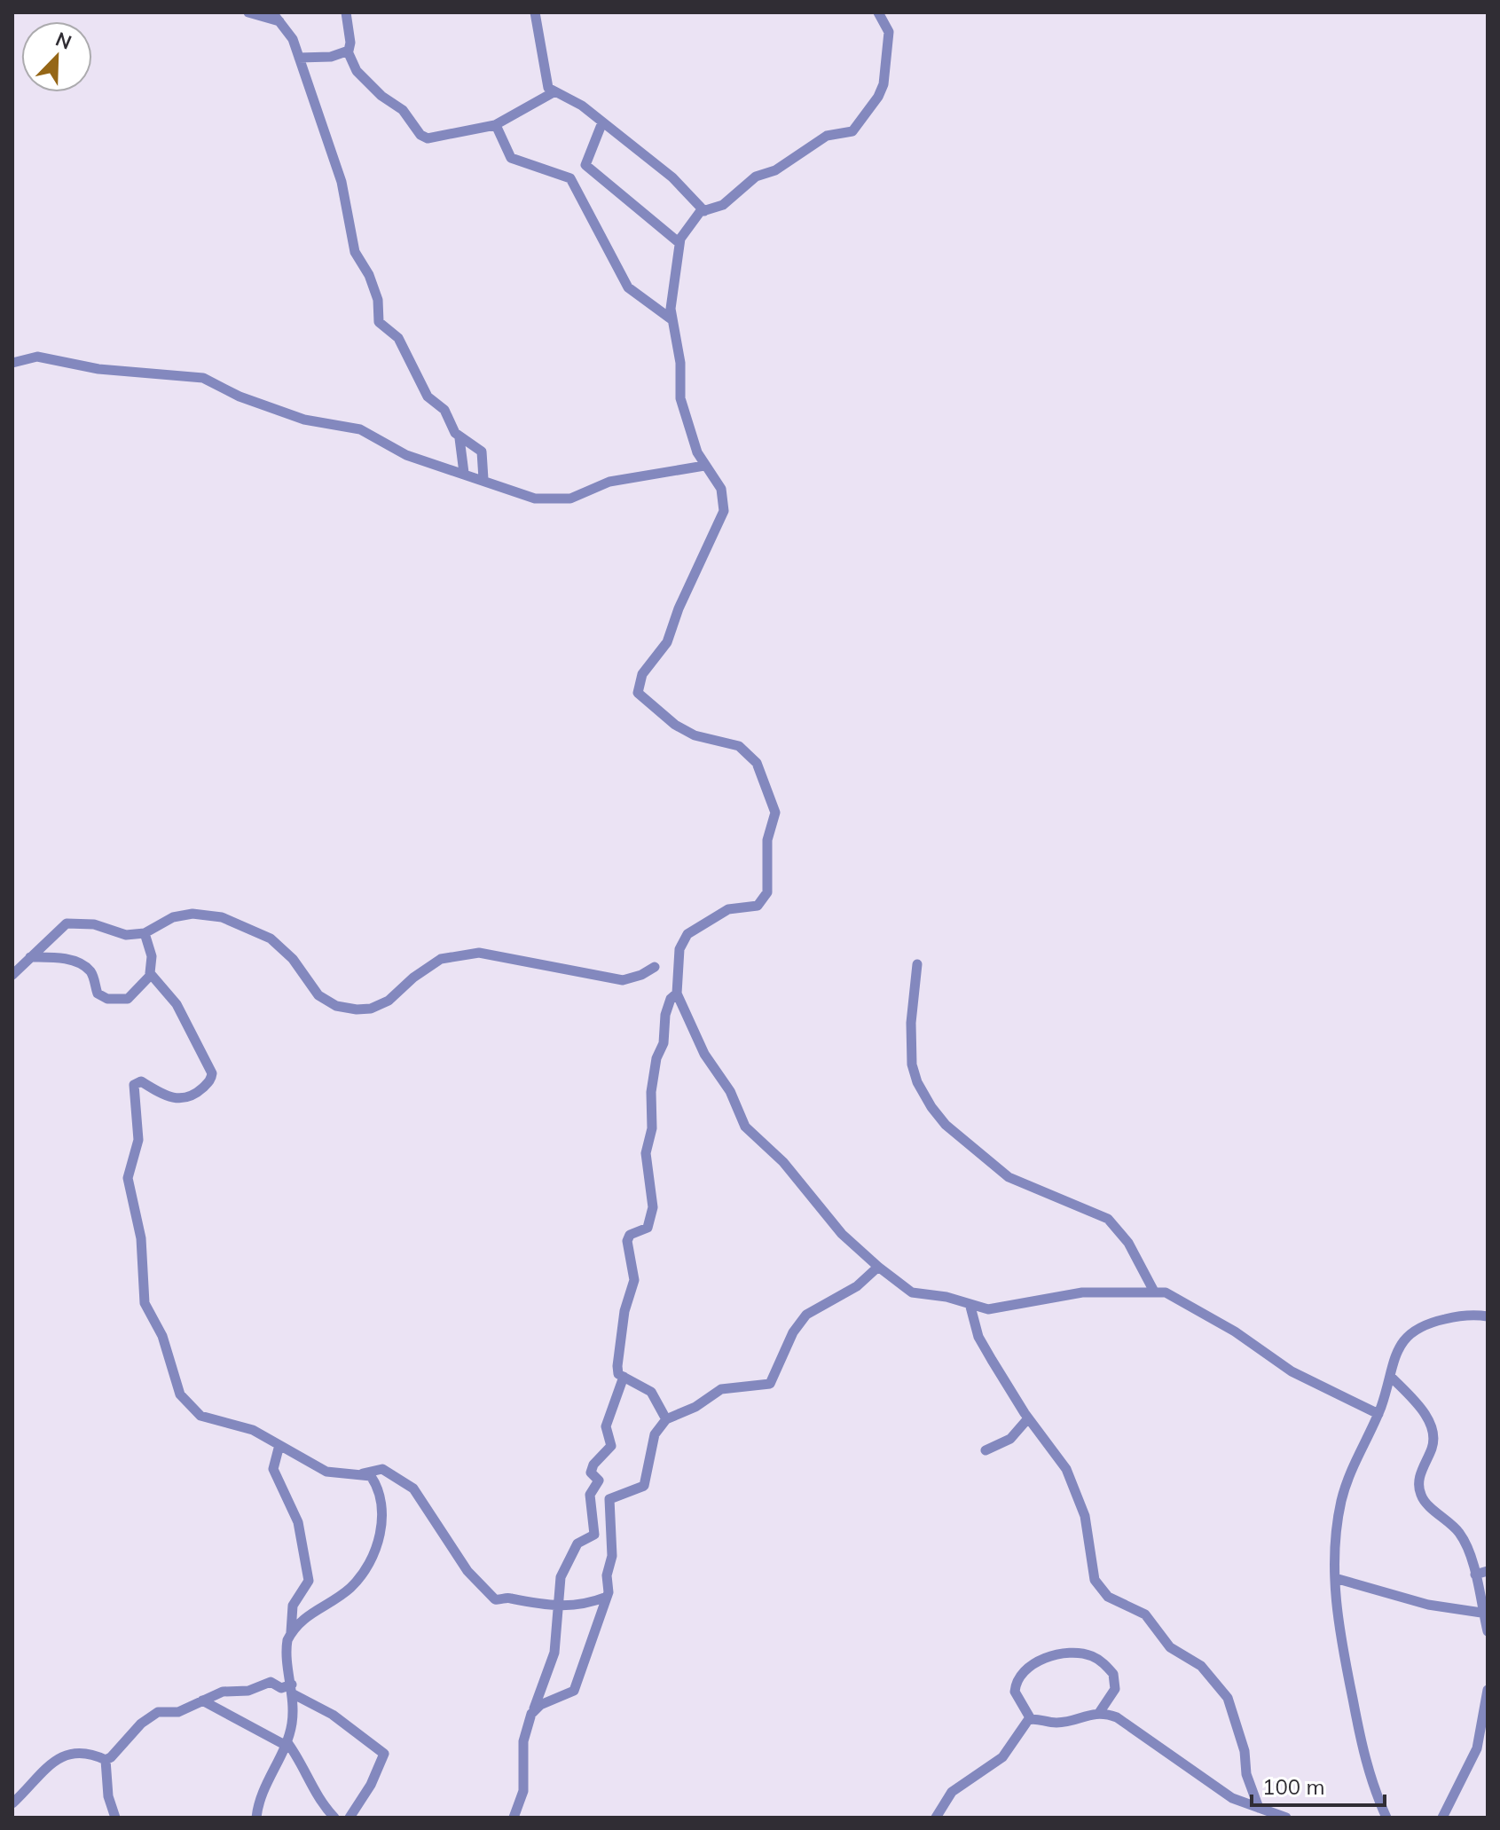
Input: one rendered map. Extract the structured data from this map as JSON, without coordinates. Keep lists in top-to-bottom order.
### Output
{
  "scale_bar": "100 m",
  "north": "top right"
}
